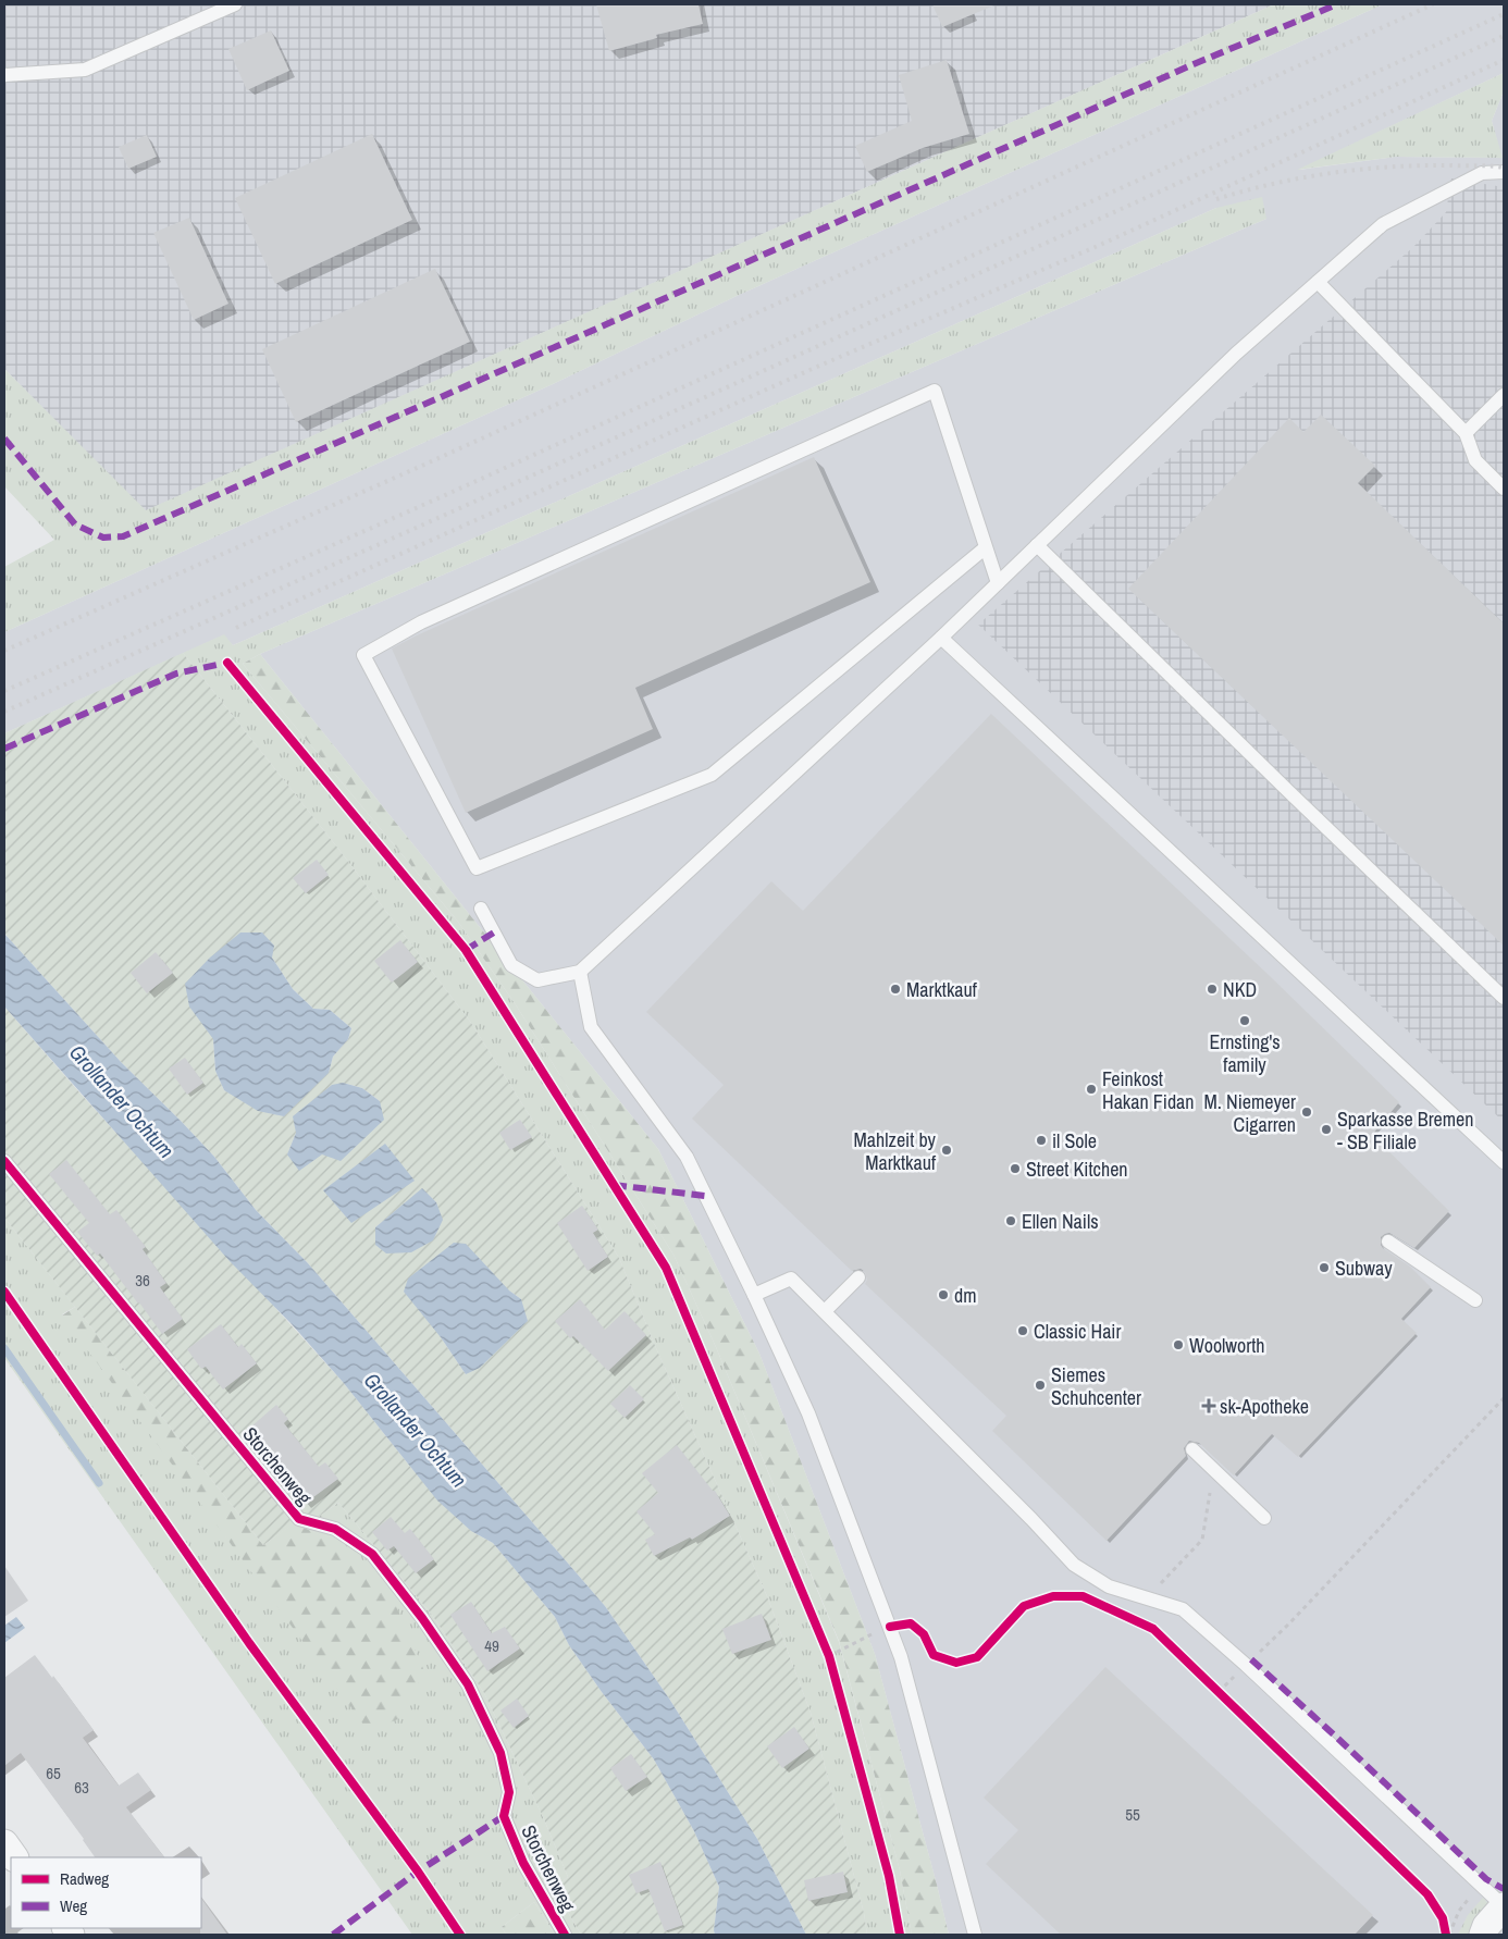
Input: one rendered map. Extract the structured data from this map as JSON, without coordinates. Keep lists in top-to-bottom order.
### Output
{
  "streets": {
    "lane": ["Storchenweg"]
  },
  "water": ["Grollander Ochtum"],
  "places": {
    "other": [
      "Marktkauf",
      "NKD",
      "Ernsting's family",
      "Feinkost Hakan Fidan",
      "M. Niemeyer Cigarren",
      "Sparkasse Bremen - SB Filiale",
      "il Sole",
      "Mahlzeit by Marktkauf",
      "Street Kitchen",
      "Ellen Nails",
      "Subway",
      "dm",
      "Classic Hair",
      "Woolworth",
      "Siemes Schuhcenter"
    ],
    "health": ["sk-Apotheke"]
  },
  "house_numbers": [
    "36",
    "49",
    "65",
    "63",
    "55"
  ],
  "legend": ["Radweg", "Weg"]
}
